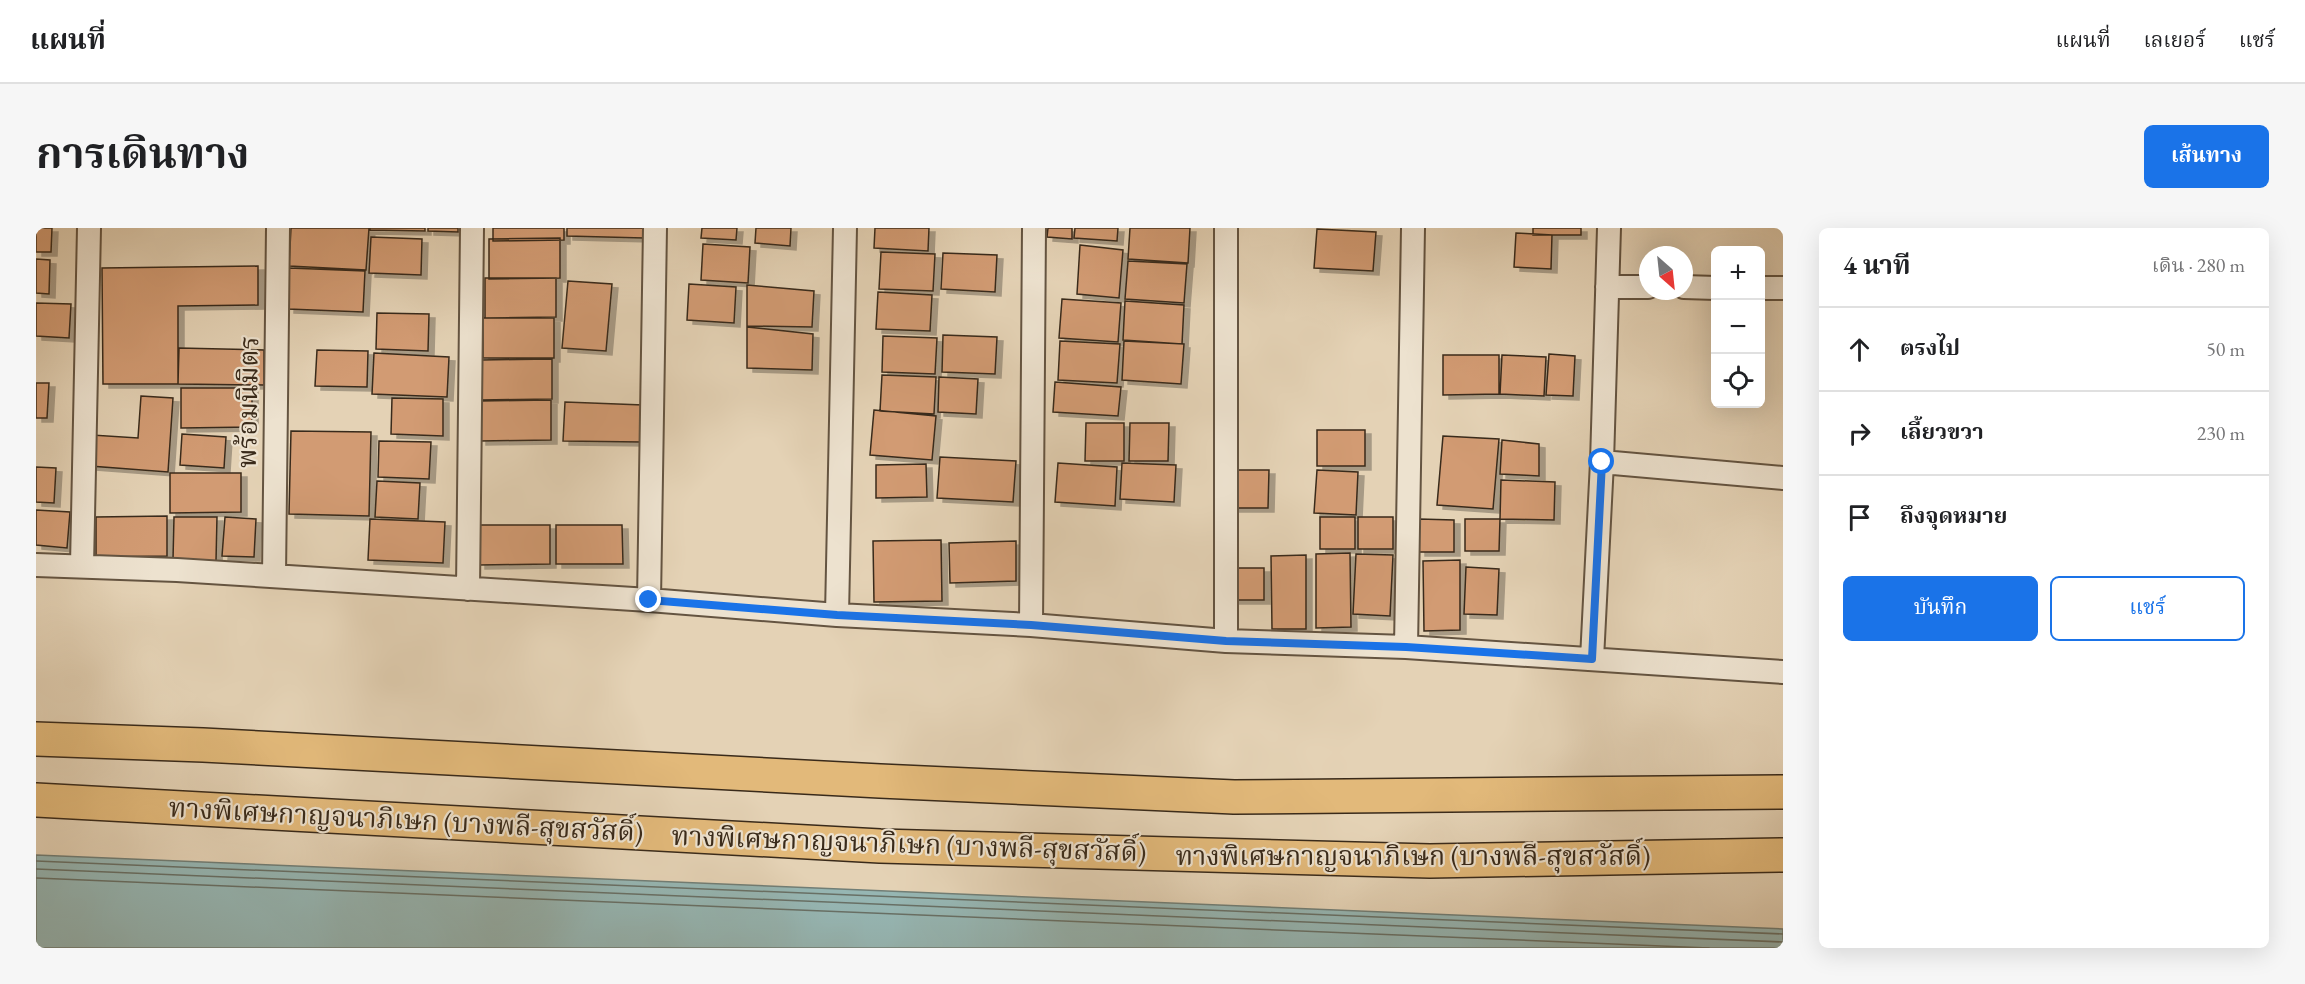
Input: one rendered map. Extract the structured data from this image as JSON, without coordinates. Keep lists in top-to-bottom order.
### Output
{
  "streets": {
    "highway": ["ทางพิเศษกาญจนาภิเษก (บางพลี-สุขสวัสดิ์)"],
    "street": ["พร้อมนิมิตร"]
  },
  "north": "bottom right",
  "page": {
    "header": "แผนที่",
    "nav": ["แผนที่", "เลเยอร์", "แชร์"],
    "title": "การเดินทาง",
    "buttons": [
      "เส้นทาง",
      ["บันทึก", "แชร์"]
    ],
    "heading": ["4 นาที", "เดิน · 280 m"],
    "map_buttons": ["+", "−"],
    "list": [
      ["ตรงไป", "50 m"],
      ["เลี้ยวขวา", "230 m"],
      "ถึงจุดหมาย"
    ]
  }
}
